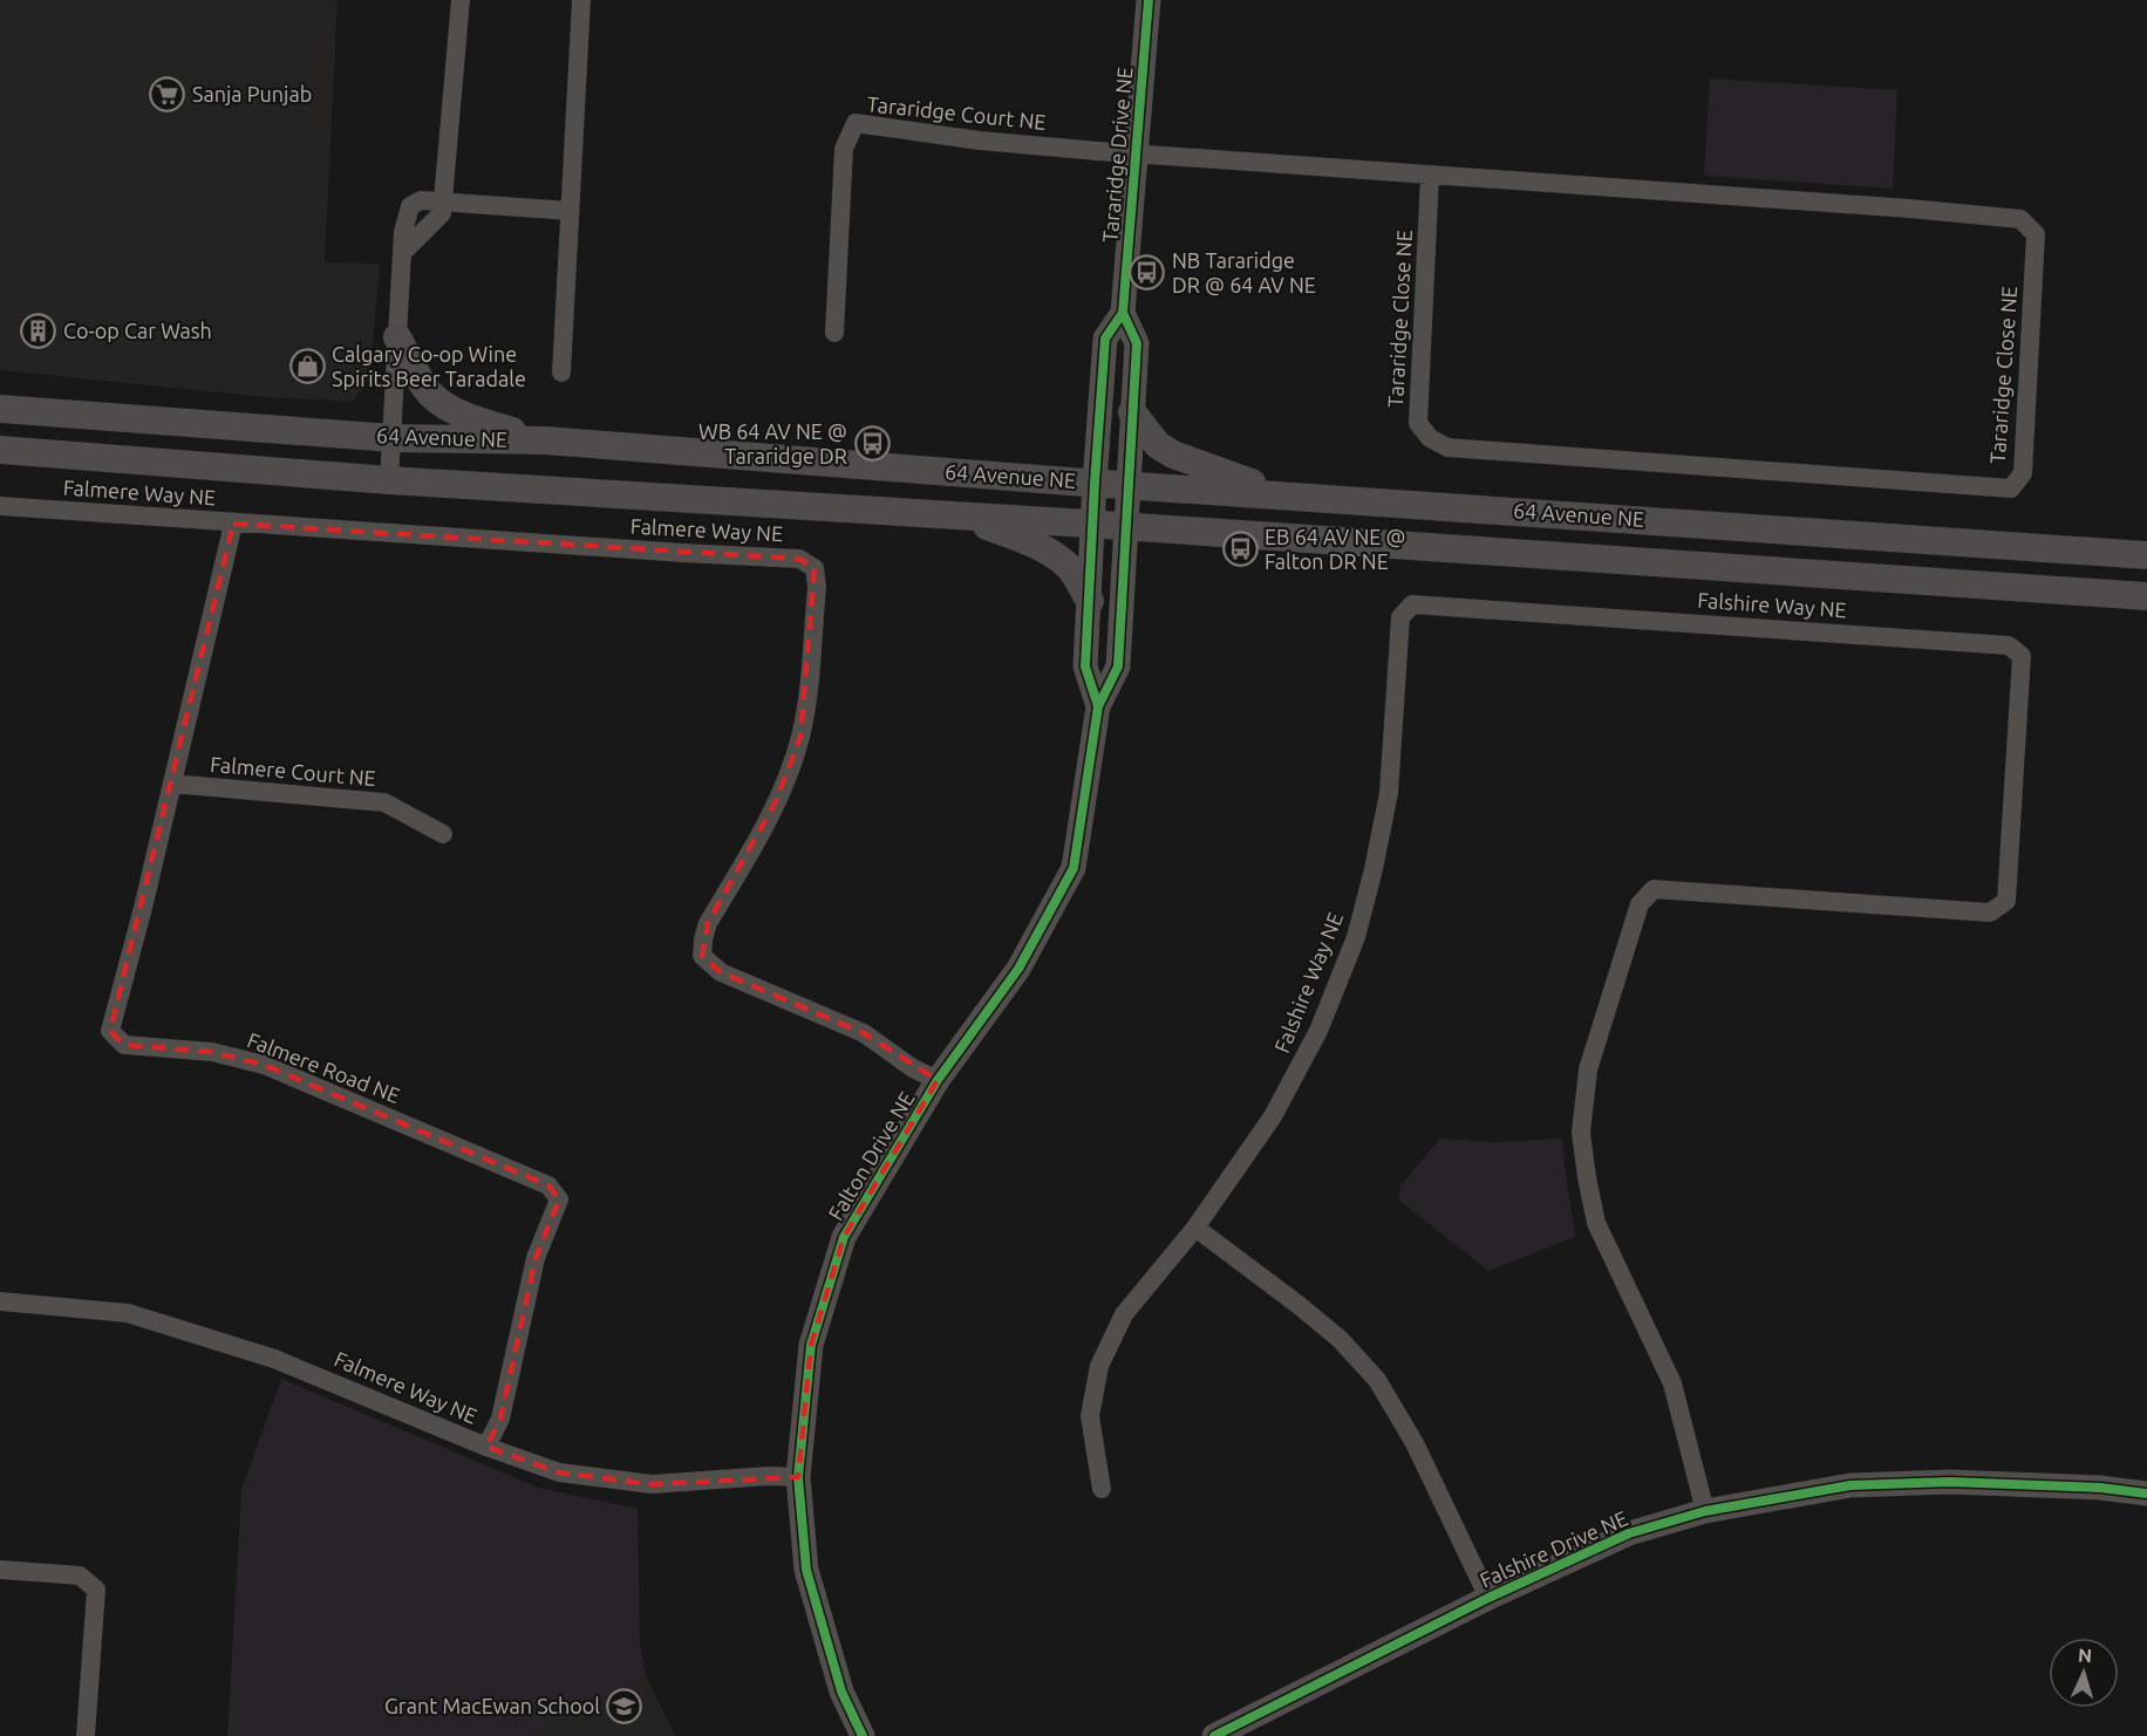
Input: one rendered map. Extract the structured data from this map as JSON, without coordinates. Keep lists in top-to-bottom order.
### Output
{
  "streets": {
    "main road": ["64 Avenue NE"],
    "street": [
      "Tararidge Court NE",
      "Tararidge Drive NE",
      "Tararidge Close NE",
      "Falmere Way NE",
      "Falshire Way NE",
      "Falmere Court NE",
      "Falmere Road NE",
      "Falton Drive NE",
      "Falshire Drive NE"
    ]
  },
  "crossings": [
    ["Tararidge Court NE", "Tararidge Drive NE"],
    ["Tararidge Court NE", "Tararidge Close NE"],
    ["Tararidge Drive NE", "Tararidge Close NE"],
    ["Tararidge Drive NE", "64 Avenue NE"],
    ["Tararidge Drive NE", "Falton Drive NE"],
    ["64 Avenue NE", "Falton Drive NE"],
    ["Falmere Way NE", "Falmere Road NE"],
    ["Falmere Way NE", "Falton Drive NE"],
    ["Falshire Way NE", "Falshire Drive NE"],
    ["Falmere Court NE", "Falmere Road NE"]
  ],
  "places": {
    "supermarket": ["Sanja Punjab"],
    "bus stop": ["NB Tararidge DR @ 64 AV NE", "WB 64 AV NE @ Tararidge DR", "EB 64 AV NE @ Falton DR NE"],
    "building": ["Co-op Car Wash"],
    "shop": ["Calgary Co-op Wine Spirits Beer Taradale"],
    "school or university": ["Grant MacEwan School"]
  },
  "north": "top"
}
